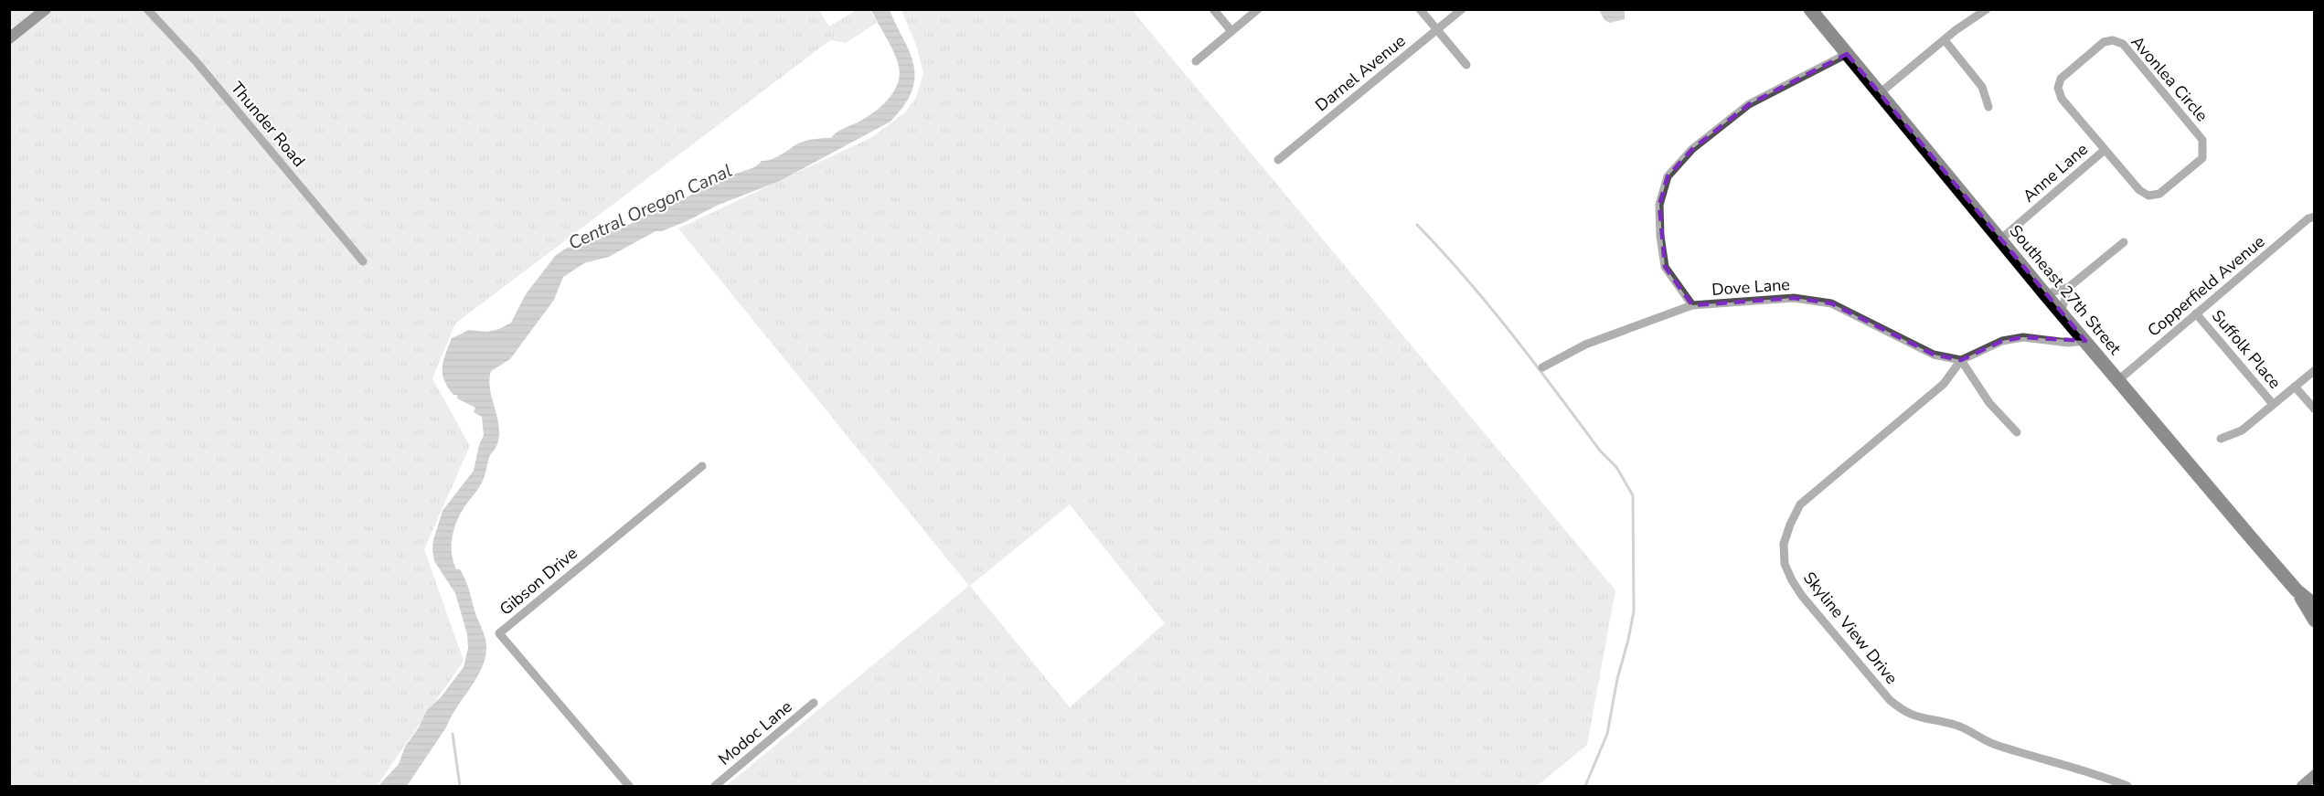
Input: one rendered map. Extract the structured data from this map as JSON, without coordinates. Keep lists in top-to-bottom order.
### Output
{
  "streets": {
    "main road": ["Southeast 27th Street"],
    "street": [
      "Darnel Avenue",
      "Avonlea Circle",
      "Thunder Road",
      "Anne Lane",
      "Copperfield Avenue",
      "Dove Lane",
      "Suffolk Place",
      "Gibson Drive",
      "Skyline View Drive",
      "Modoc Lane"
    ]
  },
  "crossings": [
    ["Avonlea Circle", "Anne Lane"],
    ["Anne Lane", "Southeast 27th Street"],
    ["Copperfield Avenue", "Southeast 27th Street"],
    ["Copperfield Avenue", "Suffolk Place"],
    ["Dove Lane", "Skyline View Drive"],
    ["Southeast 27th Street", "Skyline View Drive"]
  ],
  "water": ["Central Oregon Canal"]
}
